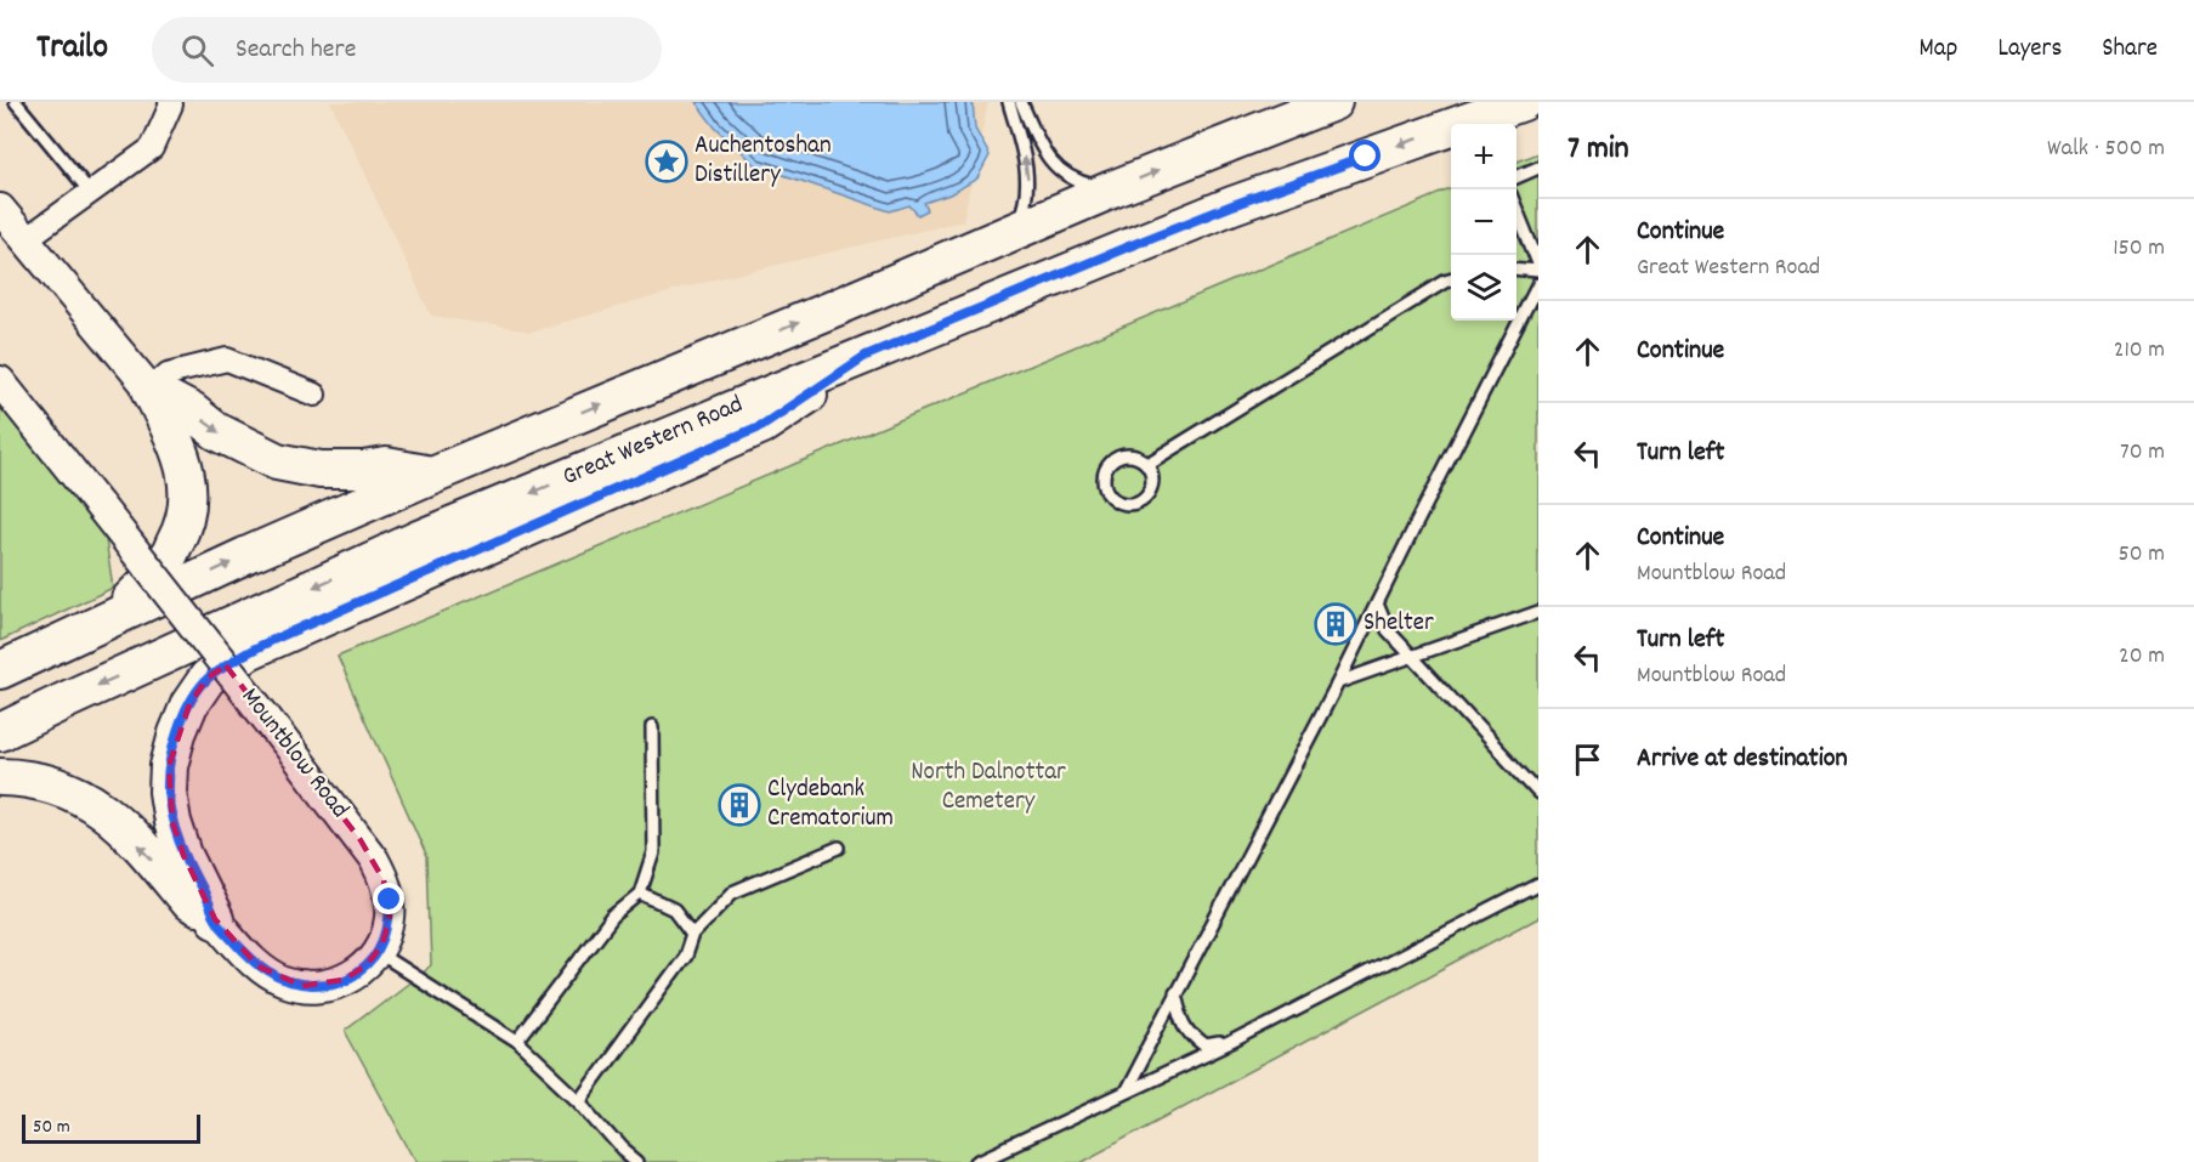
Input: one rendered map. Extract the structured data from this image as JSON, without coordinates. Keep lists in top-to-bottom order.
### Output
{
  "streets": {
    "main road": ["Great Western Road"],
    "street": ["Mountblow Road"]
  },
  "parks": ["North Dalnottar Cemetery"],
  "places": {
    "place": ["Auchentoshan Distillery"],
    "building": ["Shelter", "Clydebank Crematorium"]
  },
  "scale_bar": "50 m",
  "page": {
    "header": "Trailo",
    "search": "Search here",
    "nav": ["Map", "Layers", "Share"],
    "heading": ["7 min", "Walk · 500 m"],
    "map_buttons": ["+", "−"],
    "list": [
      ["Continue", "Great Western Road", "150 m"],
      ["Continue", "210 m"],
      ["Turn left", "70 m"],
      ["Continue", "Mountblow Road", "50 m"],
      ["Turn left", "Mountblow Road", "20 m"],
      "Arrive at destination"
    ],
    "scale": "50 m"
  }
}
